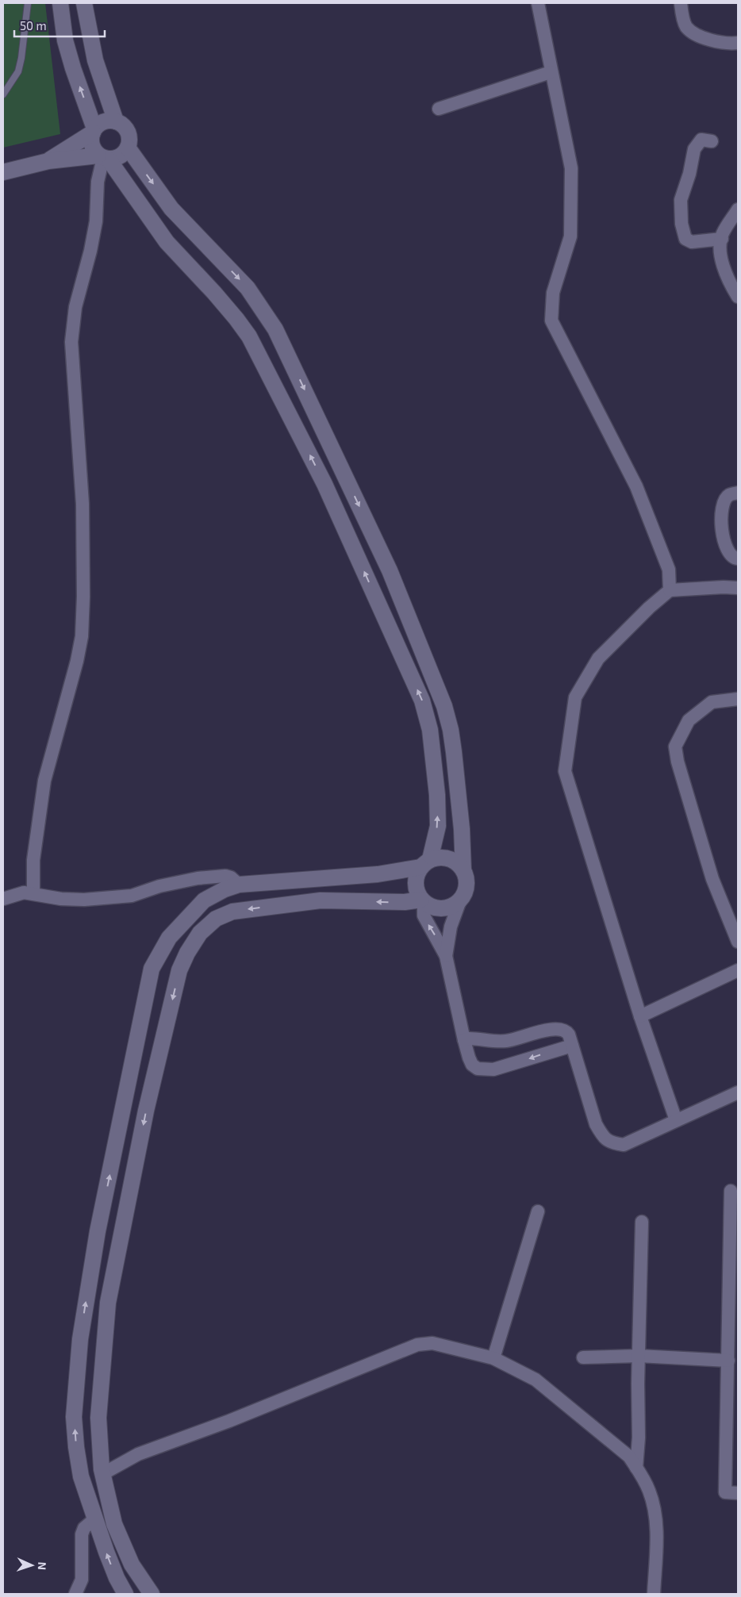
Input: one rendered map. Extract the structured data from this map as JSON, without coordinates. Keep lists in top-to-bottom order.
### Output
{
  "scale_bar": "50 m",
  "north": "right"
}
